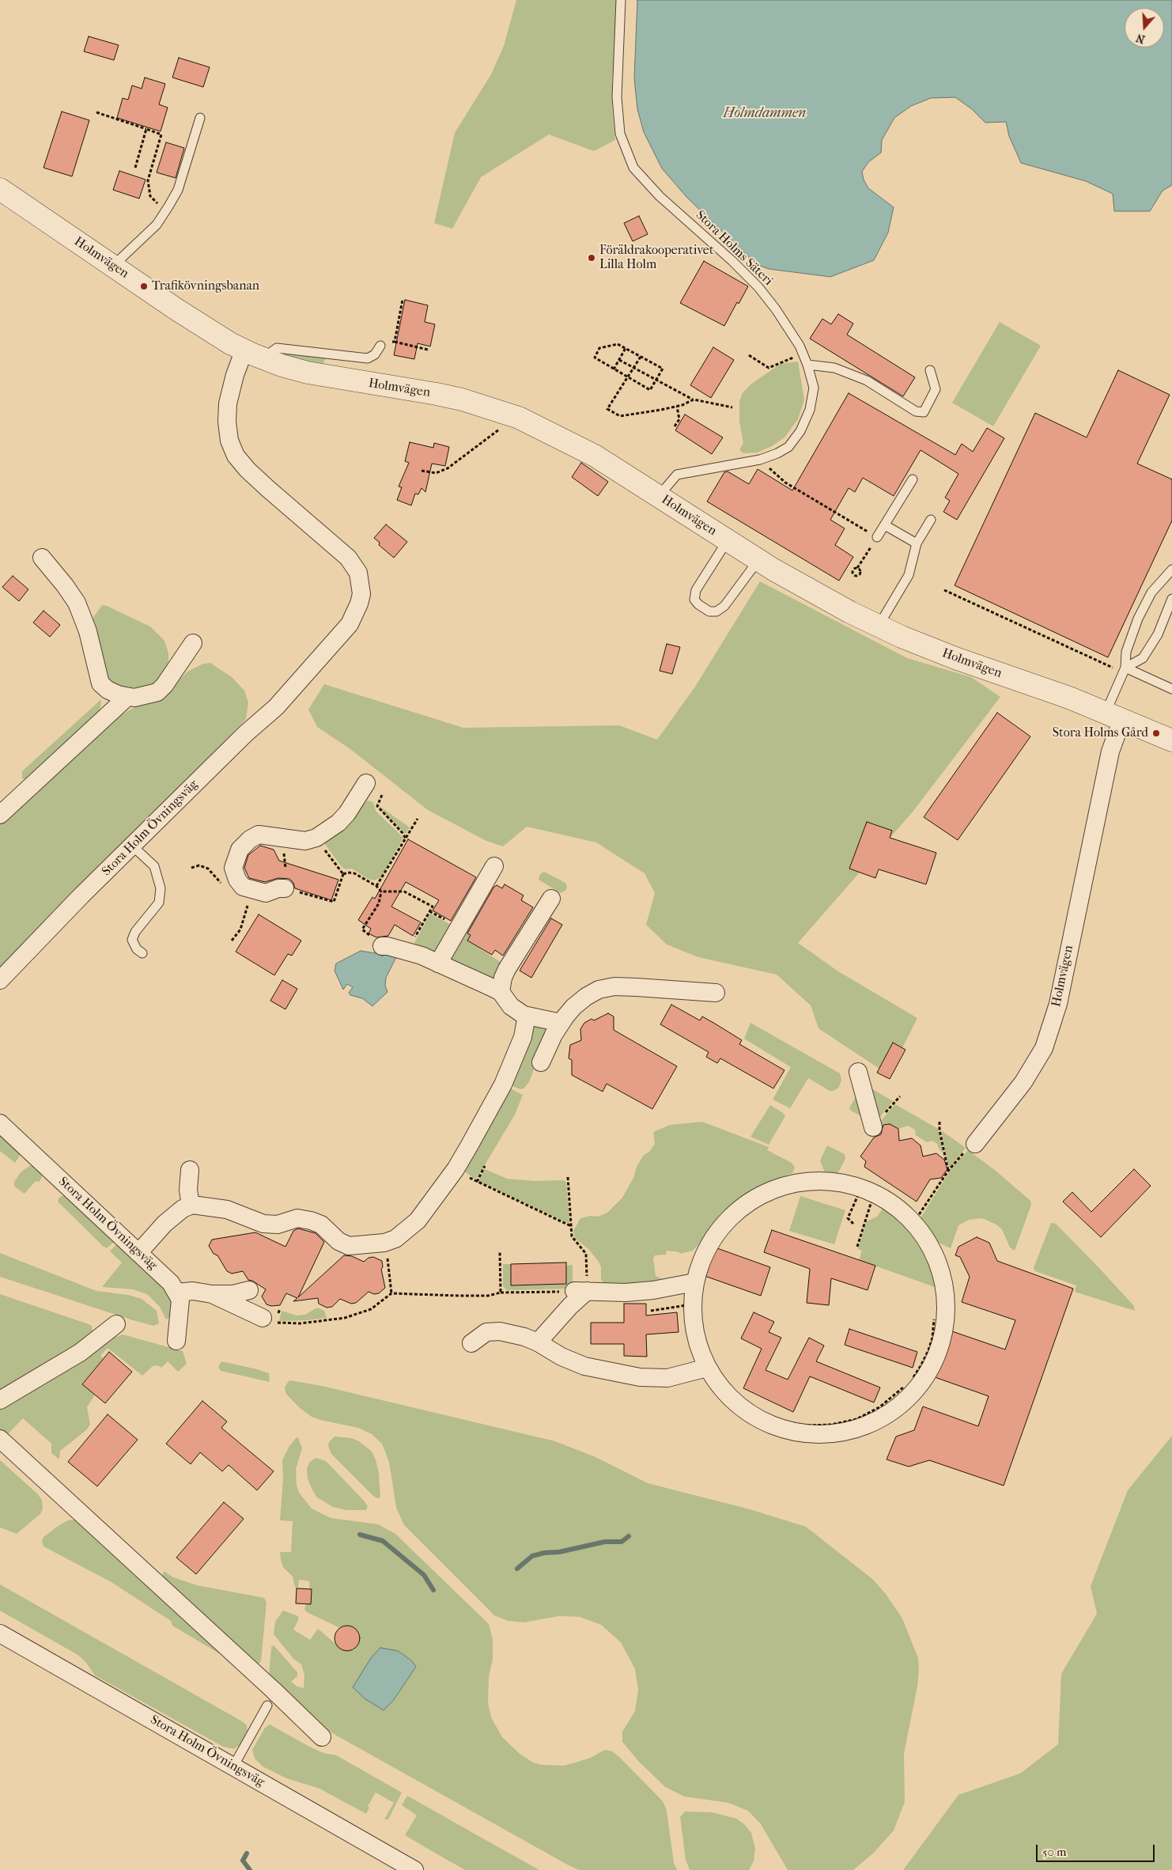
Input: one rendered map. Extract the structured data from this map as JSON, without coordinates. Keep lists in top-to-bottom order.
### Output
{
  "streets": {
    "street": ["Holmvägen", "Stora Holm Övningsväg"],
    "lane": ["Stora Holms Säteri"]
  },
  "crossings": [
    ["Stora Holms Säteri", "Holmvägen"],
    ["Holmvägen", "Stora Holm Övningsväg"]
  ],
  "water": ["Holmdammen"],
  "places": ["Föräldrakooperativet Lilla Holm", "Trafikövningsbanan", "Stora Holms Gård"],
  "scale_bar": "50 m",
  "north": "bottom"
}
